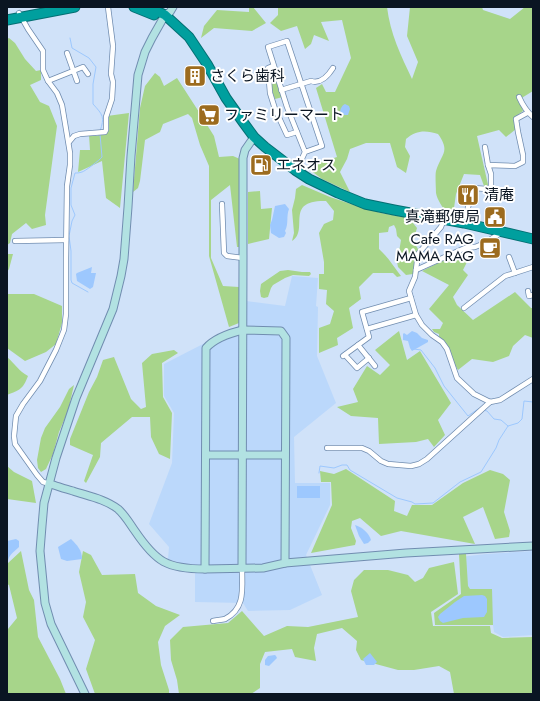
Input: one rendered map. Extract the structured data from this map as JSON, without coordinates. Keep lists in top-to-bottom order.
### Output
{
  "places": {
    "building": ["さくら歯科"],
    "supermarket": ["ファミリーマート"],
    "fuel station": ["エネオス"],
    "restaurant": ["清庵"],
    "public building": ["真滝郵便局"],
    "cafe": ["Cafe RAG MAMA RAG"]
  }
}
